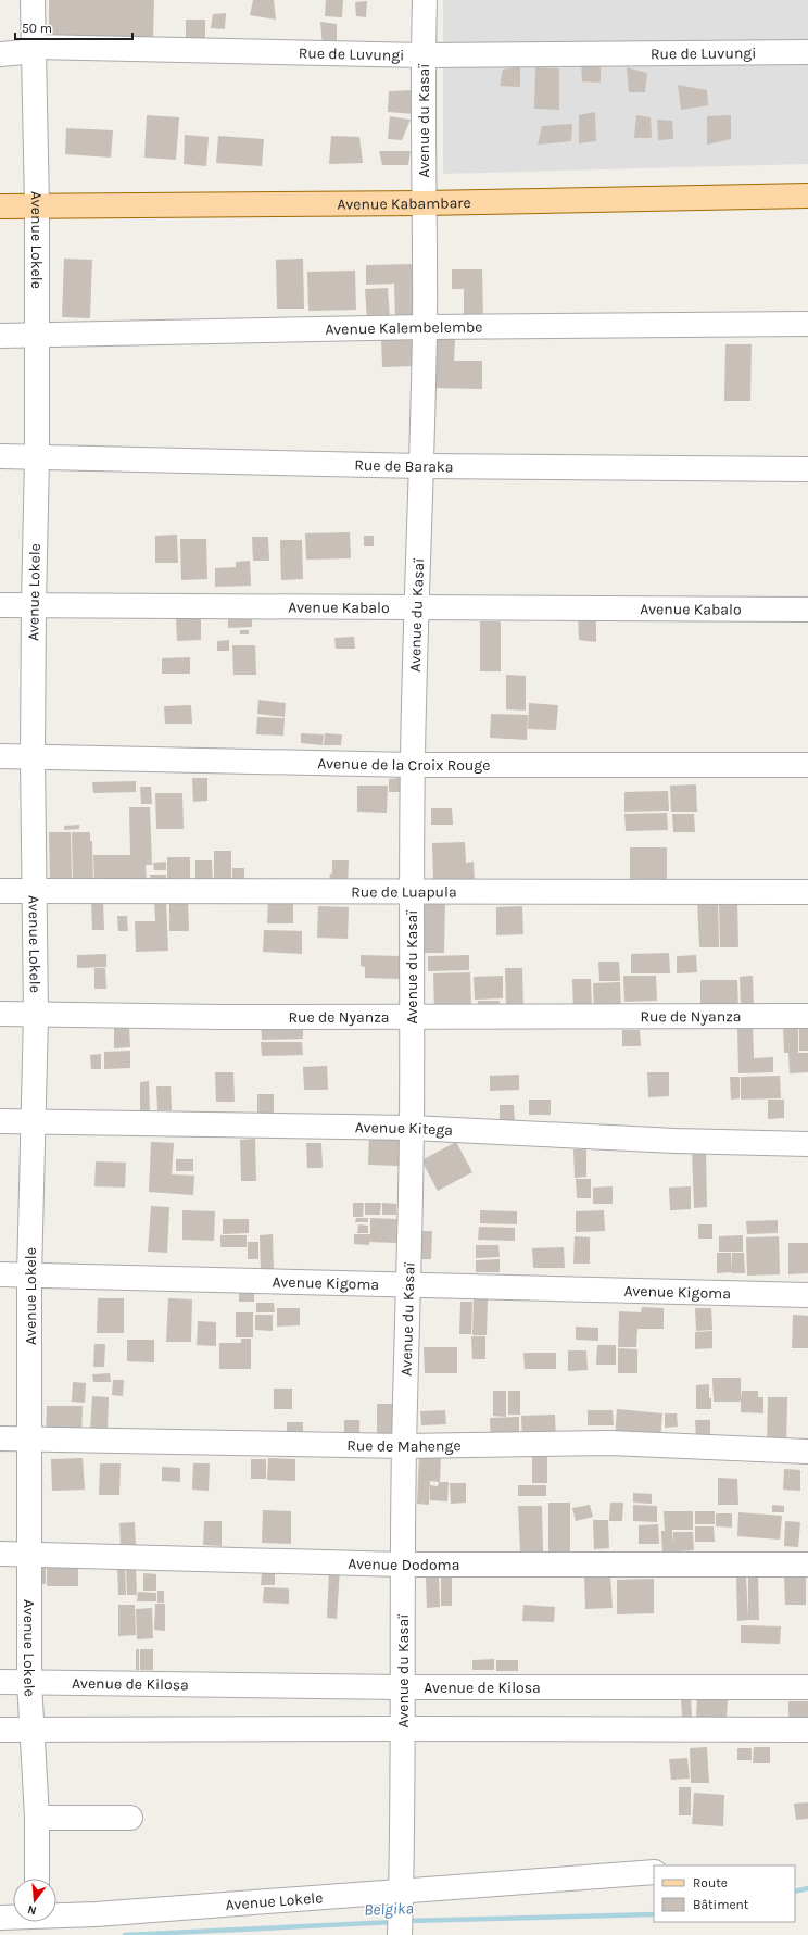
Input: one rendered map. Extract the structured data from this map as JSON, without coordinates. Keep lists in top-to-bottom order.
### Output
{
  "streets": {
    "main road": ["Avenue Kabambare"],
    "street": [
      "Rue de Luvungi",
      "Avenue du Kasaï",
      "Avenue Lokele",
      "Avenue Kalembelembe",
      "Rue de Baraka",
      "Avenue Kabalo",
      "Avenue de la Croix Rouge",
      "Rue de Luapula",
      "Rue de Nyanza",
      "Avenue Kitega",
      "Avenue Kigoma",
      "Rue de Mahenge",
      "Avenue Dodoma",
      "Avenue de Kilosa"
    ]
  },
  "crossings": [
    ["Rue de Luvungi", "Avenue du Kasaï"],
    ["Rue de Luvungi", "Avenue Lokele"],
    ["Avenue du Kasaï", "Avenue Kabambare"],
    ["Avenue du Kasaï", "Avenue Lokele"],
    ["Avenue du Kasaï", "Avenue Kalembelembe"],
    ["Avenue du Kasaï", "Rue de Baraka"],
    ["Avenue du Kasaï", "Avenue Kabalo"],
    ["Avenue du Kasaï", "Avenue de la Croix Rouge"],
    ["Avenue du Kasaï", "Rue de Luapula"],
    ["Avenue du Kasaï", "Rue de Nyanza"],
    ["Avenue du Kasaï", "Avenue Kitega"],
    ["Avenue du Kasaï", "Avenue Kigoma"],
    ["Avenue du Kasaï", "Rue de Mahenge"],
    ["Avenue du Kasaï", "Avenue Dodoma"],
    ["Avenue du Kasaï", "Avenue de Kilosa"],
    ["Avenue Kabambare", "Avenue Lokele"],
    ["Avenue Lokele", "Avenue Kalembelembe"],
    ["Avenue Lokele", "Rue de Baraka"],
    ["Avenue Lokele", "Avenue Kabalo"],
    ["Avenue Lokele", "Avenue de la Croix Rouge"],
    ["Avenue Lokele", "Rue de Luapula"],
    ["Avenue Lokele", "Rue de Nyanza"],
    ["Avenue Lokele", "Avenue Kitega"],
    ["Avenue Lokele", "Avenue Kigoma"],
    ["Avenue Lokele", "Rue de Mahenge"],
    ["Avenue Lokele", "Avenue Dodoma"],
    ["Avenue Lokele", "Avenue de Kilosa"]
  ],
  "water": ["Belgika"],
  "legend": ["Route", "Bâtiment"],
  "scale_bar": "50 m",
  "north": "bottom"
}
